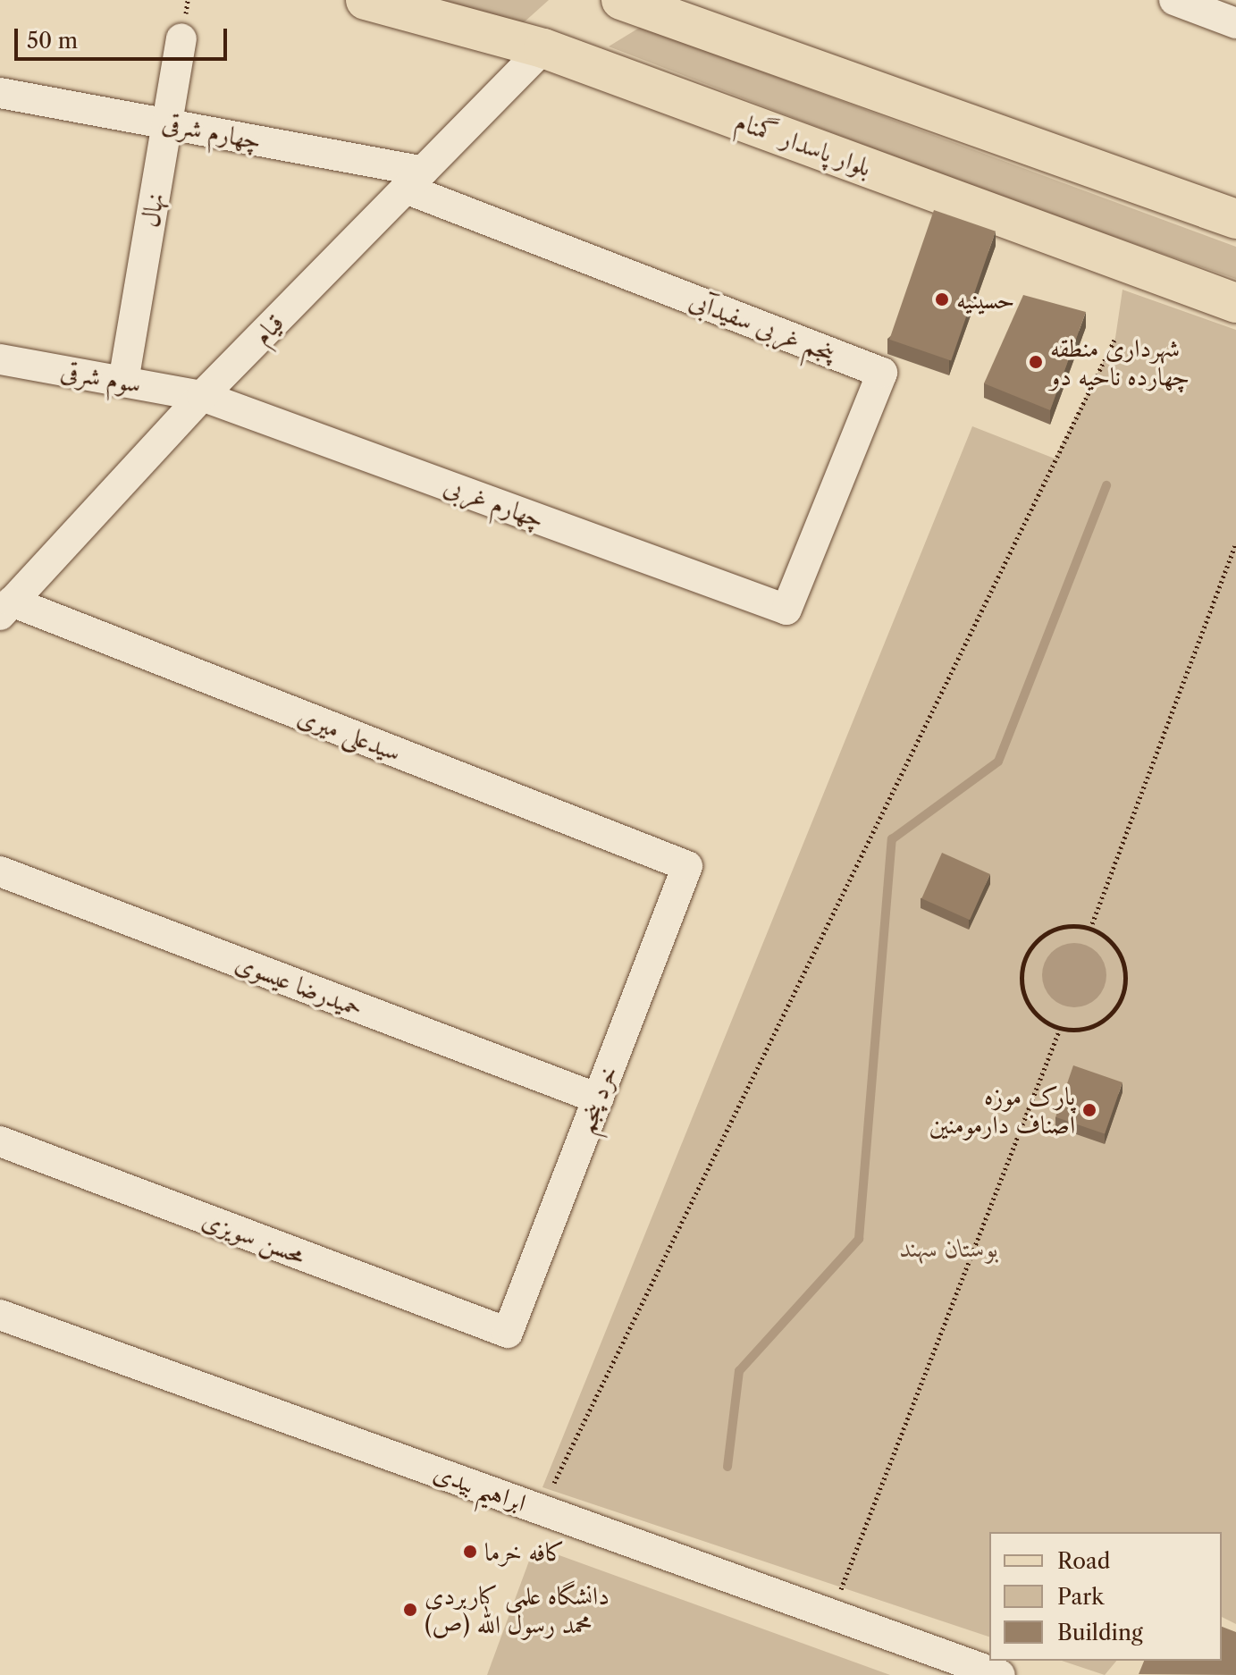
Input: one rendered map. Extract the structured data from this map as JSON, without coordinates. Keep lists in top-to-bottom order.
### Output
{
  "streets": {
    "main road": ["بلوار پاسدار گمنام"],
    "street": [
      "چهارم شرقی",
      "نهال",
      "پنجم غربی سفیدآبی",
      "قیام",
      "سوم شرقی",
      "چهارم غربی",
      "سیدعلی میری",
      "حمیدرضا عیسوی",
      "خرد پنجم",
      "محسن سویزی",
      "ابراهیم بیدی"
    ]
  },
  "crossings": [
    ["چهارم شرقی", "نهال"],
    ["چهارم شرقی", "پنجم غربی سفیدآبی"],
    ["چهارم شرقی", "قیام"],
    ["بلوار پاسدار گمنام", "قیام"],
    ["نهال", "سوم شرقی"],
    ["پنجم غربی سفیدآبی", "قیام"],
    ["پنجم غربی سفیدآبی", "چهارم غربی"],
    ["قیام", "سوم شرقی"],
    ["قیام", "چهارم غربی"],
    ["قیام", "سیدعلی میری"],
    ["سوم شرقی", "چهارم غربی"],
    ["سیدعلی میری", "خرد پنجم"],
    ["حمیدرضا عیسوی", "خرد پنجم"],
    ["خرد پنجم", "محسن سویزی"]
  ],
  "parks": ["بوستان سهند"],
  "places": [
    "حسینیه",
    "شهرداری منطقه چهارده ناحیه دو",
    "پارک موزه اصناف دارمومنین",
    "کافه خرما",
    "دانشگاه علمی کاربردی محمد رسول الله (ص)"
  ],
  "legend": ["Road", "Park", "Building"],
  "scale_bar": "50 m"
}
